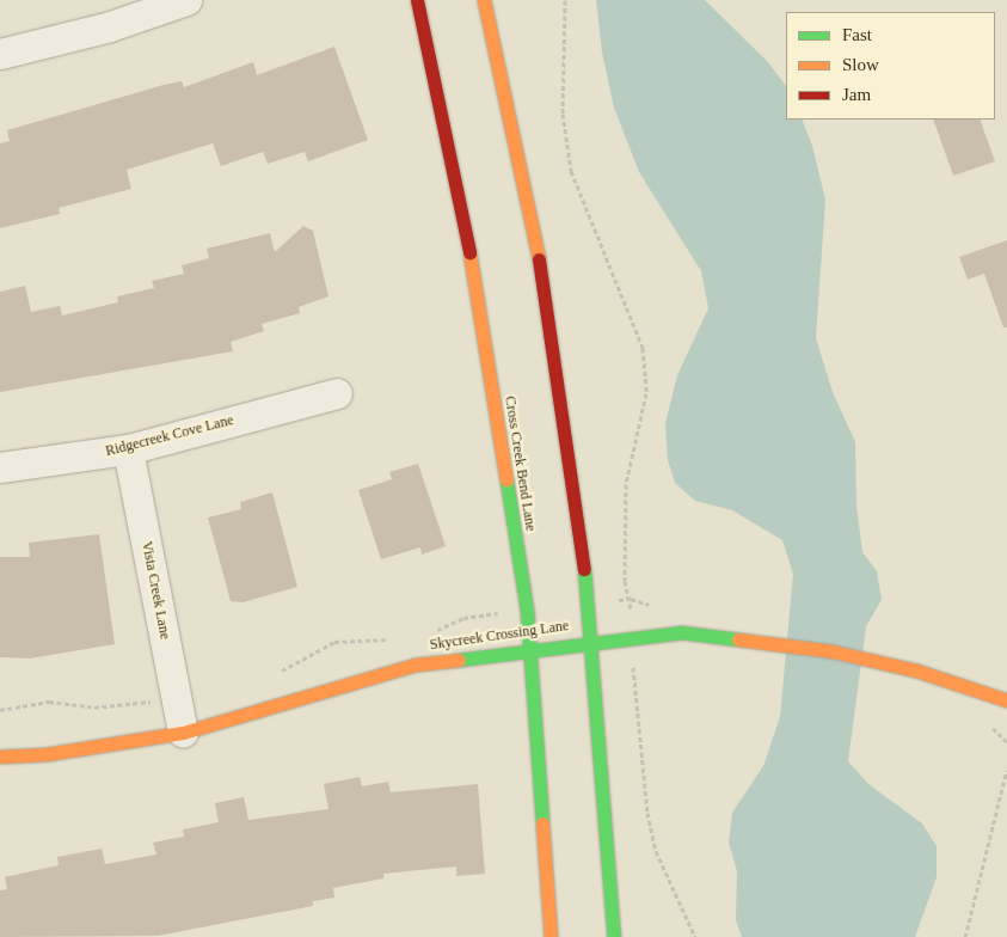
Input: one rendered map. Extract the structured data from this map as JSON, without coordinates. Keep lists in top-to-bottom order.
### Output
{
  "streets": {
    "main road": ["Cross Creek Bend Lane", "Skycreek Crossing Lane"],
    "street": ["Ridgecreek Cove Lane", "Vista Creek Lane"]
  },
  "crossings": [
    ["Ridgecreek Cove Lane", "Vista Creek Lane"],
    ["Cross Creek Bend Lane", "Skycreek Crossing Lane"],
    ["Vista Creek Lane", "Skycreek Crossing Lane"]
  ],
  "legend": ["Fast", "Slow", "Jam"]
}
